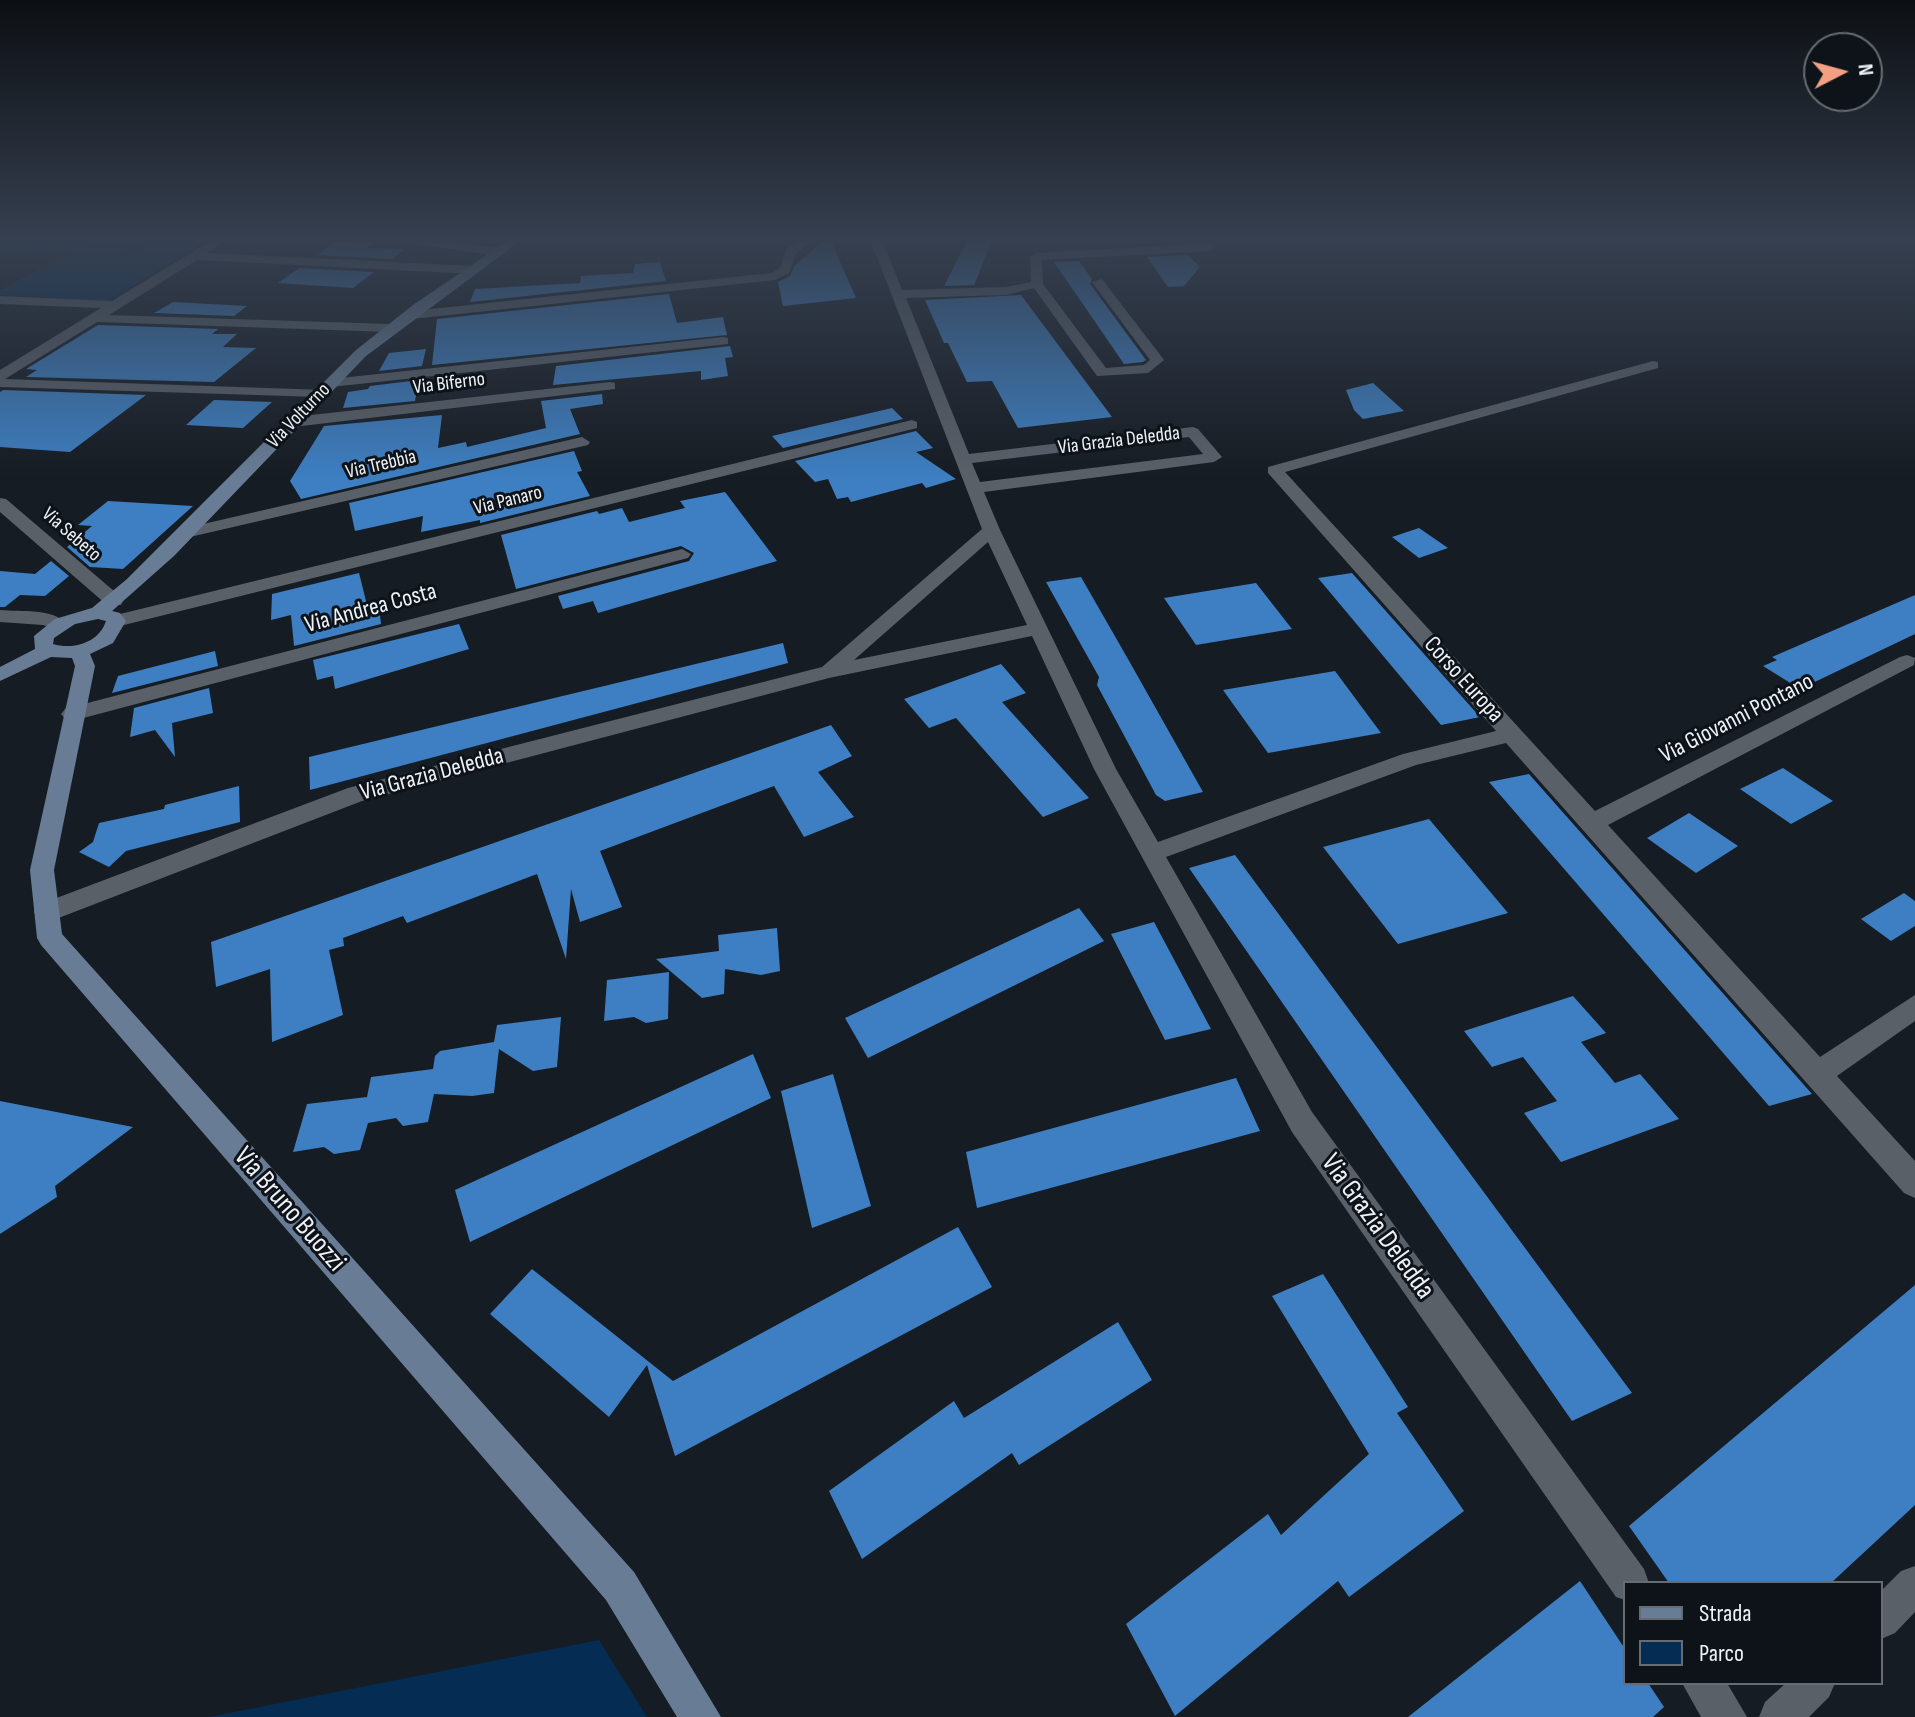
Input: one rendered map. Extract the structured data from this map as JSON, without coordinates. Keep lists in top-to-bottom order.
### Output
{
  "streets": {
    "street": [
      "Via Biferno",
      "Via Volturno",
      "Via Grazia Deledda",
      "Via Trebbia",
      "Via Panaro",
      "Via Sebeto",
      "Via Andrea Costa",
      "Corso Europa",
      "Via Giovanni Pontano",
      "Via Bruno Buozzi"
    ]
  },
  "crossings": [
    ["Via Biferno", "Via Volturno"],
    ["Via Volturno", "Via Trebbia"],
    ["Via Volturno", "Via Panaro"],
    ["Via Volturno", "Via Sebeto"],
    ["Via Volturno", "Via Bruno Buozzi"],
    ["Via Grazia Deledda", "Via Bruno Buozzi"],
    ["Via Panaro", "Via Sebeto"],
    ["Via Andrea Costa", "Via Bruno Buozzi"],
    ["Corso Europa", "Via Giovanni Pontano"]
  ],
  "legend": ["Strada", "Parco"],
  "north": "right"
}
